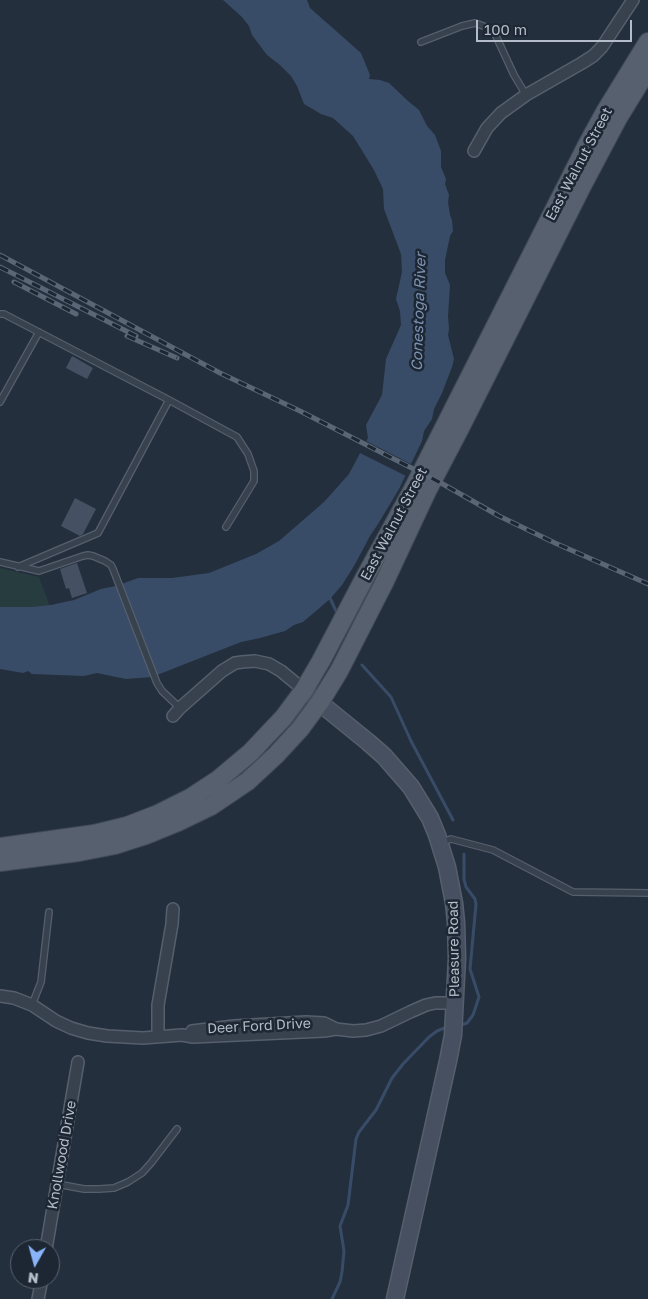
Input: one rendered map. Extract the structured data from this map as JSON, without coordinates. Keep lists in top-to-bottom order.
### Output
{
  "streets": {
    "main road": ["East Walnut Street"],
    "street": ["Pleasure Road", "Deer Ford Drive", "Knollwood Drive"]
  },
  "crossings": [
    ["East Walnut Street", "Pleasure Road"],
    ["Pleasure Road", "Deer Ford Drive"]
  ],
  "water": ["Conestoga River"],
  "scale_bar": "100 m",
  "north": "bottom"
}
